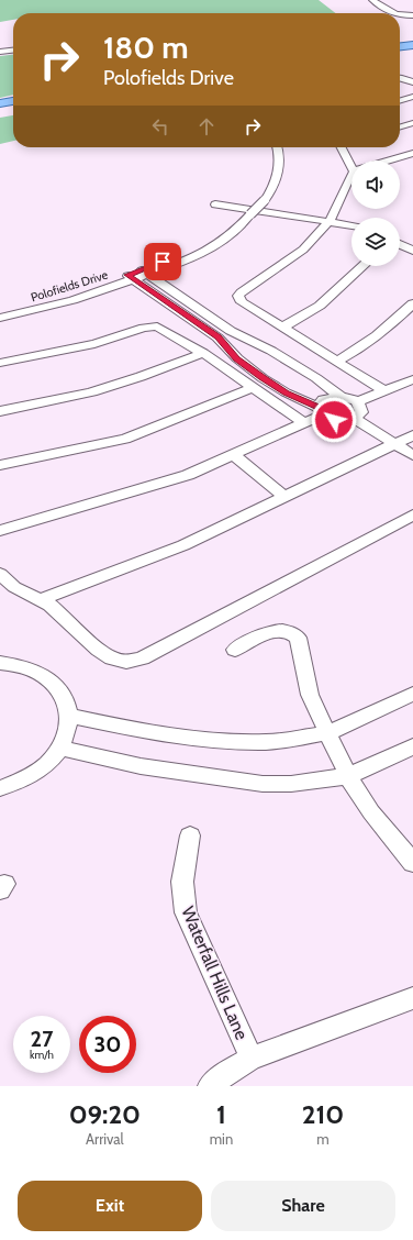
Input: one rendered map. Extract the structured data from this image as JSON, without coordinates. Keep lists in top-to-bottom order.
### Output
{
  "streets": {
    "street": ["Polofields Drive", "Waterfall Hills Lane"]
  },
  "page": {
    "turn": ["180 m", "Polofields Drive"],
    "speed": "27 km/h",
    "limit": "30",
    "eta": [
      "09:20",
      "Arrival",
      "1",
      "min",
      "210",
      "m"
    ],
    "buttons": ["Exit", "Share"]
  }
}
